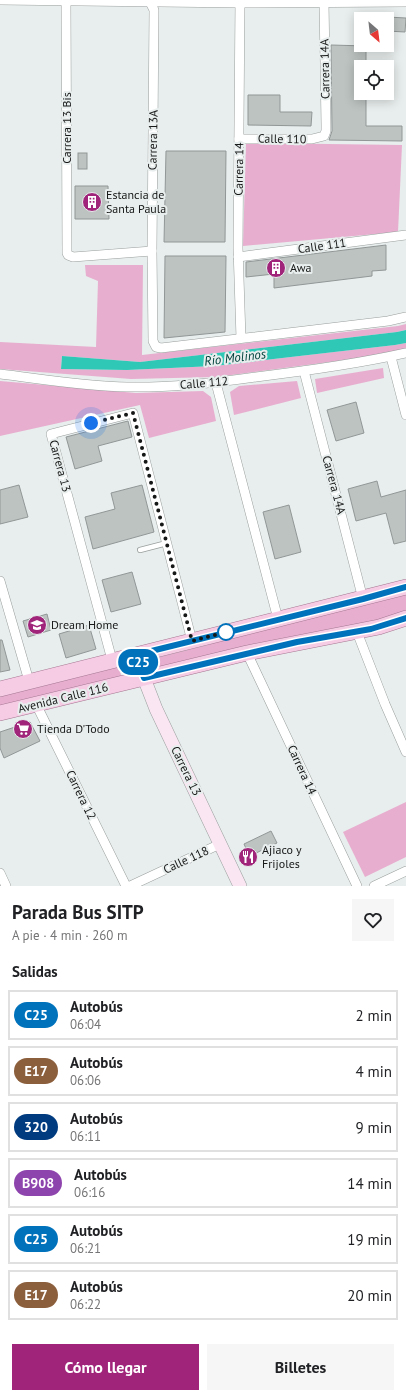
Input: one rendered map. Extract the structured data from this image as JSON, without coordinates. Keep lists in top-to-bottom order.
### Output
{
  "streets": {
    "main road": ["Avenida Calle 116"],
    "street": [
      "Carrera 14A",
      "Carrera 13 Bis",
      "Calle 110",
      "Carrera 13A",
      "Carrera 14",
      "Calle 111",
      "Calle 112",
      "Carrera 13",
      "Carrera 12",
      "Calle 118"
    ]
  },
  "crossings": [
    ["Carrera 14A", "Calle 110"],
    ["Carrera 14A", "Calle 112"],
    ["Carrera 14A", "Avenida Calle 116"],
    ["Carrera 13 Bis", "Carrera 13A"],
    ["Calle 110", "Carrera 14"],
    ["Carrera 13A", "Carrera 14"],
    ["Carrera 14", "Calle 111"],
    ["Carrera 14", "Avenida Calle 116"],
    ["Carrera 13", "Avenida Calle 116"],
    ["Carrera 13", "Calle 118"],
    ["Avenida Calle 116", "Carrera 12"]
  ],
  "water": ["Río Molinos"],
  "places": {
    "building": ["Estancia de Santa Paula", "Awa"],
    "school or university": ["Dream Home"],
    "supermarket": ["Tienda D'Todo"],
    "restaurant": ["Ajiaco y Frijoles"]
  },
  "lines": ["bus line C25"],
  "north": "bottom right",
  "page": {
    "on_map": "C25",
    "heading": [
      ["Parada Bus SITP", "A pie · 4 min · 260 m"],
      "Salidas"
    ],
    "list": [
      {
        "mark": "C25",
        "name": "Autobús",
        "note": "06:04",
        "value": "2 min"
      },
      {
        "mark": "E17",
        "name": "Autobús",
        "note": "06:06",
        "value": "4 min"
      },
      {
        "mark": "320",
        "name": "Autobús",
        "note": "06:11",
        "value": "9 min"
      },
      {
        "mark": "B908",
        "name": "Autobús",
        "note": "06:16",
        "value": "14 min"
      },
      {
        "mark": "C25",
        "name": "Autobús",
        "note": "06:21",
        "value": "19 min"
      },
      {
        "mark": "E17",
        "name": "Autobús",
        "note": "06:22",
        "value": "20 min"
      }
    ],
    "buttons": ["Cómo llegar", "Billetes"]
  }
}
